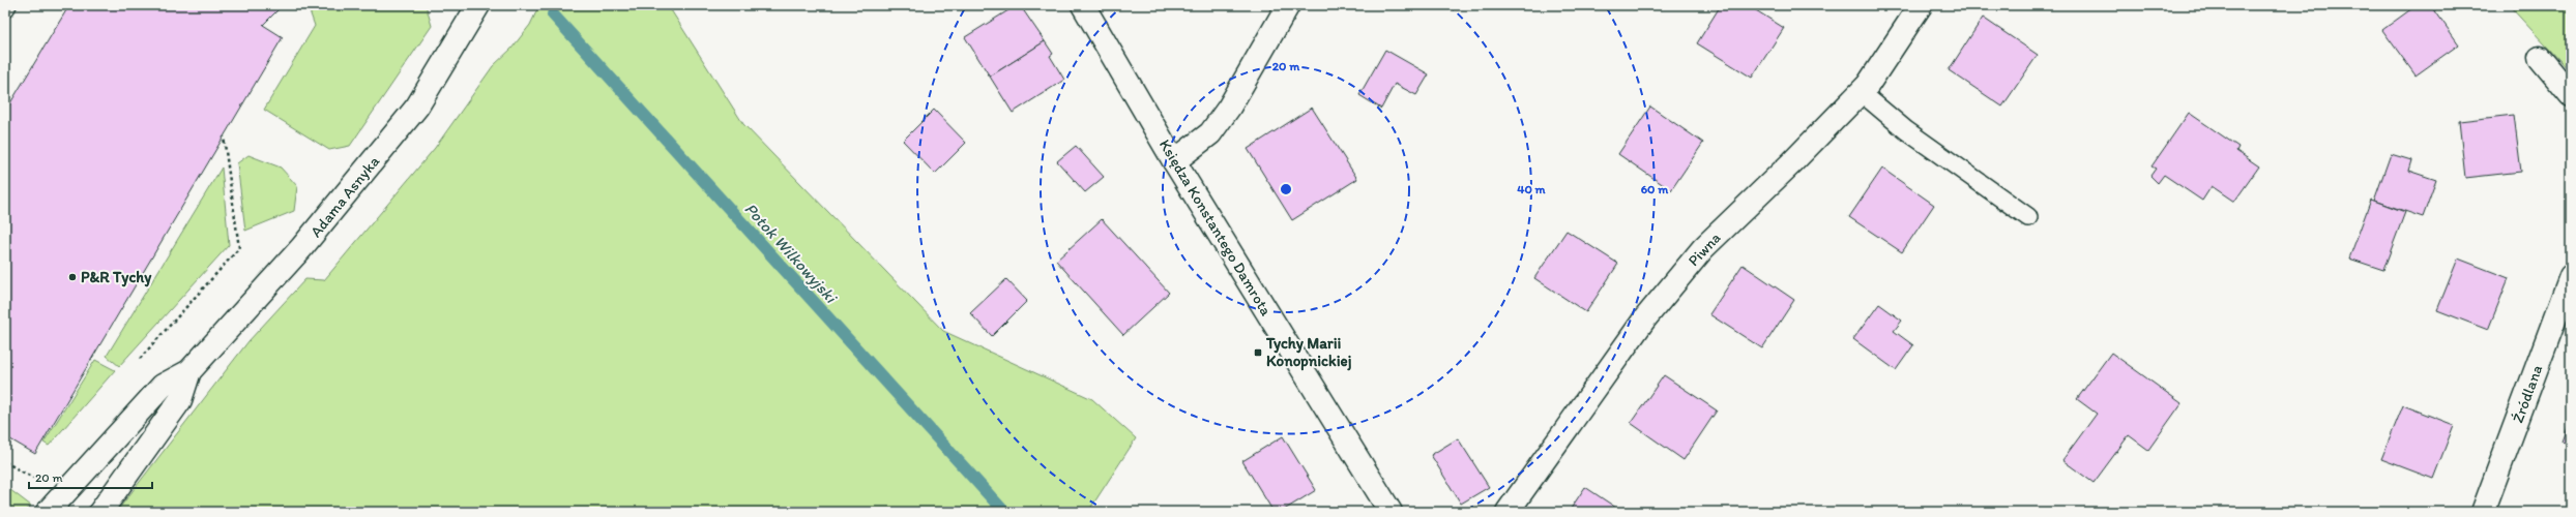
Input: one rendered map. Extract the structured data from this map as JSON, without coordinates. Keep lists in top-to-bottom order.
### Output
{
  "streets": {
    "street": [
      "Adama Asnyka",
      "Księdza Konstantego Damrota",
      "Piwna",
      "Źródlana"
    ]
  },
  "water": ["Potok Wilkowyjski"],
  "places": {
    "other": ["P&R Tychy"],
    "transit": ["Tychy Marii Konopnickiej"]
  },
  "scale_bar": "20 m",
  "rings": ["20 m", "40 m", "60 m"]
}
